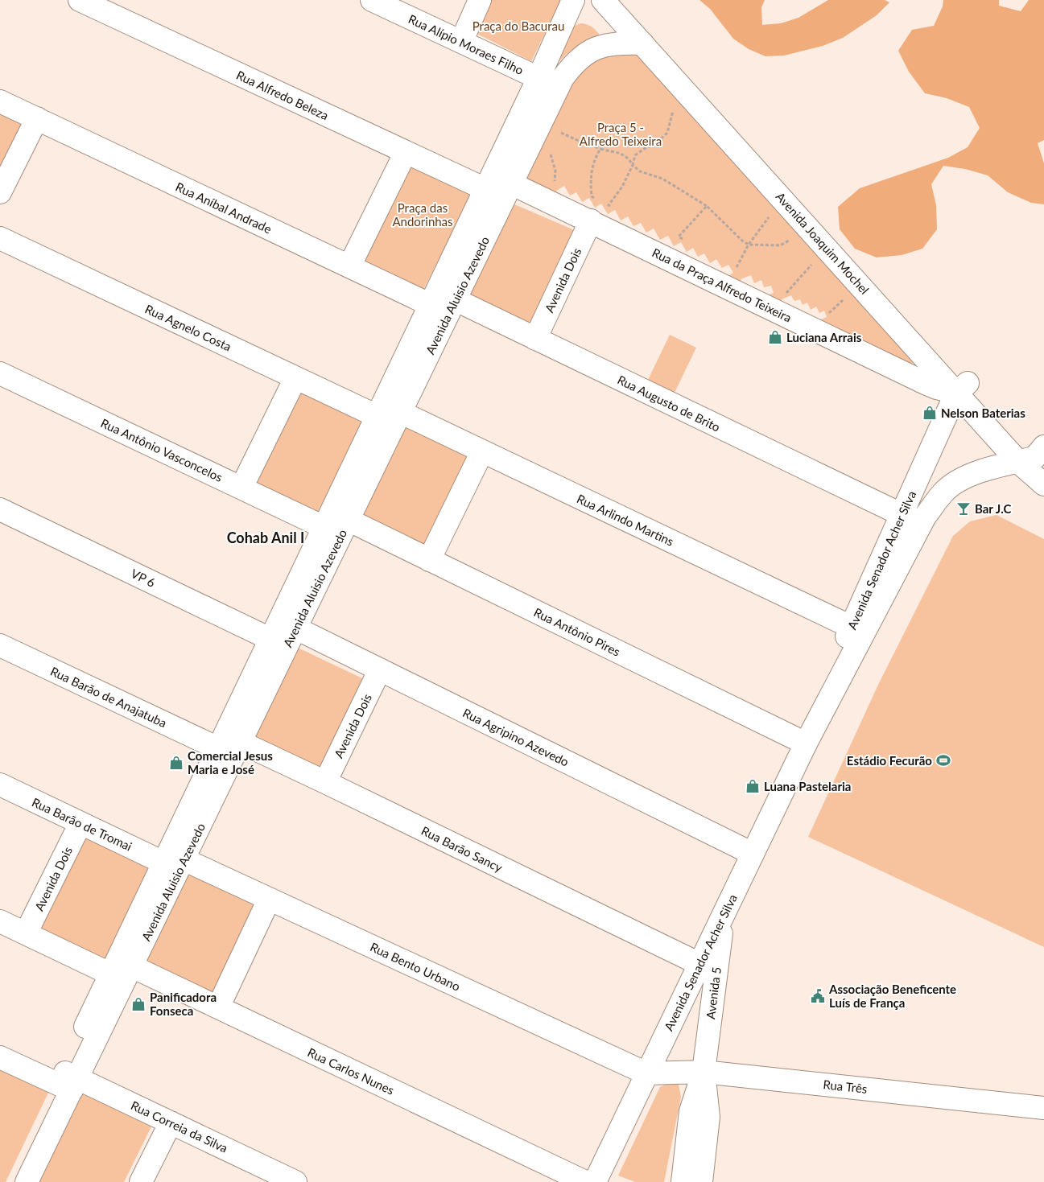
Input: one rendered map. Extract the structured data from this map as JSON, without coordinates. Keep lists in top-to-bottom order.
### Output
{
  "streets": {
    "street": [
      "Rua Alípio Moraes Filho",
      "Rua Alfredo Beleza",
      "Rua Aníbal Andrade",
      "Avenida Joaquim Mochel",
      "Avenida Dois",
      "Rua da Praça Alfredo Teixeira",
      "Avenida Aluisio Azevedo",
      "Rua Agnelo Costa",
      "Rua Augusto de Brito",
      "Rua Antônio Vasconcelos",
      "Rua Arlindo Martins",
      "Avenida Senador Acher Silva",
      "VP 6",
      "Rua Antônio Pires",
      "Rua Barão de Anajatuba",
      "Rua Agripino Azevedo",
      "Rua Barão de Tromai",
      "Rua Barão Sancy",
      "Rua Bento Urbano",
      "Avenida 5",
      "Rua Carlos Nunes",
      "Rua Três",
      "Rua Correia da Silva"
    ]
  },
  "crossings": [
    ["Rua Alípio Moraes Filho", "Avenida Aluisio Azevedo"],
    ["Rua Alfredo Beleza", "Avenida Aluisio Azevedo"],
    ["Rua Aníbal Andrade", "Avenida Aluisio Azevedo"],
    ["Rua Aníbal Andrade", "Rua Augusto de Brito"],
    ["Avenida Joaquim Mochel", "Rua da Praça Alfredo Teixeira"],
    ["Avenida Joaquim Mochel", "Avenida Aluisio Azevedo"],
    ["Avenida Joaquim Mochel", "Avenida Senador Acher Silva"],
    ["Avenida Dois", "Rua da Praça Alfredo Teixeira"],
    ["Avenida Dois", "Rua Augusto de Brito"],
    ["Avenida Dois", "Rua Agripino Azevedo"],
    ["Avenida Dois", "Rua Barão de Tromai"],
    ["Avenida Dois", "Rua Barão Sancy"],
    ["Avenida Dois", "Rua Carlos Nunes"],
    ["Rua da Praça Alfredo Teixeira", "Avenida Aluisio Azevedo"],
    ["Rua da Praça Alfredo Teixeira", "Avenida Senador Acher Silva"],
    ["Avenida Aluisio Azevedo", "Rua Agnelo Costa"],
    ["Avenida Aluisio Azevedo", "Rua Augusto de Brito"],
    ["Avenida Aluisio Azevedo", "Rua Antônio Vasconcelos"],
    ["Avenida Aluisio Azevedo", "Rua Arlindo Martins"],
    ["Avenida Aluisio Azevedo", "VP 6"],
    ["Avenida Aluisio Azevedo", "Rua Antônio Pires"],
    ["Avenida Aluisio Azevedo", "Rua Barão de Anajatuba"],
    ["Avenida Aluisio Azevedo", "Rua Agripino Azevedo"],
    ["Avenida Aluisio Azevedo", "Rua Barão de Tromai"],
    ["Avenida Aluisio Azevedo", "Rua Barão Sancy"],
    ["Avenida Aluisio Azevedo", "Rua Bento Urbano"],
    ["Avenida Aluisio Azevedo", "Rua Carlos Nunes"],
    ["Avenida Aluisio Azevedo", "Rua Correia da Silva"],
    ["Rua Augusto de Brito", "Avenida Senador Acher Silva"],
    ["Rua Antônio Vasconcelos", "Rua Antônio Pires"],
    ["Rua Arlindo Martins", "Avenida Senador Acher Silva"],
    ["Avenida Senador Acher Silva", "Rua Antônio Pires"],
    ["Avenida Senador Acher Silva", "Rua Agripino Azevedo"],
    ["Avenida Senador Acher Silva", "Rua Barão Sancy"],
    ["Avenida Senador Acher Silva", "Rua Bento Urbano"],
    ["Avenida Senador Acher Silva", "Avenida 5"],
    ["Avenida Senador Acher Silva", "Rua Três"],
    ["VP 6", "Rua Agripino Azevedo"],
    ["Rua Barão de Anajatuba", "Rua Barão Sancy"],
    ["Rua Barão de Tromai", "Rua Bento Urbano"],
    ["Rua Bento Urbano", "Rua Três"],
    ["Avenida 5", "Rua Três"]
  ],
  "districts": ["Cohab Anil I"],
  "parks": ["Praça do Bacurau", "Praça 5 - Alfredo Teixeira", "Praça das Andorinhas"],
  "places": {
    "shop": [
      "Luciana Arrais",
      "Nelson Baterias",
      "Comercial Jesus Maria e José",
      "Luana Pastelaria",
      "Panificadora Fonseca"
    ],
    "bar": ["Bar J.C"],
    "sports": ["Estádio Fecurão"],
    "public building": ["Associação Beneficente Luís de França"]
  }
}
